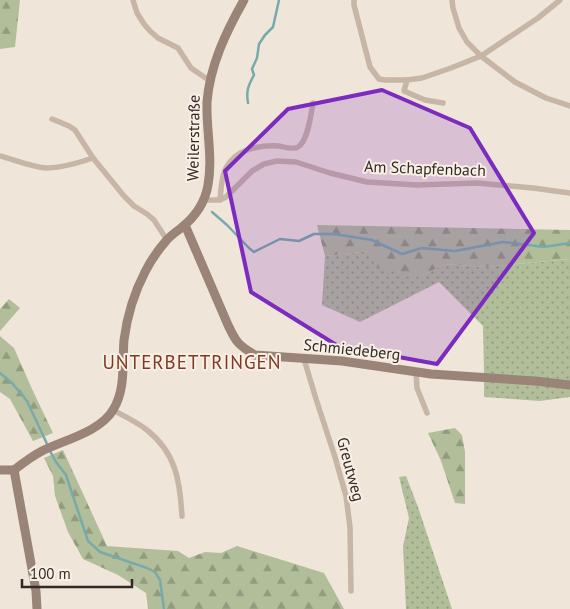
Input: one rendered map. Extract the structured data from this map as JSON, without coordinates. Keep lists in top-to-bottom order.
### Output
{
  "streets": {
    "main road": ["Weilerstraße", "Schmiedeberg"],
    "street": ["Am Schapfenbach", "Greutweg"]
  },
  "crossings": [
    ["Weilerstraße", "Schmiedeberg"],
    ["Schmiedeberg", "Greutweg"]
  ],
  "districts": ["UNTERBETTRINGEN"],
  "scale_bar": "100 m"
}
